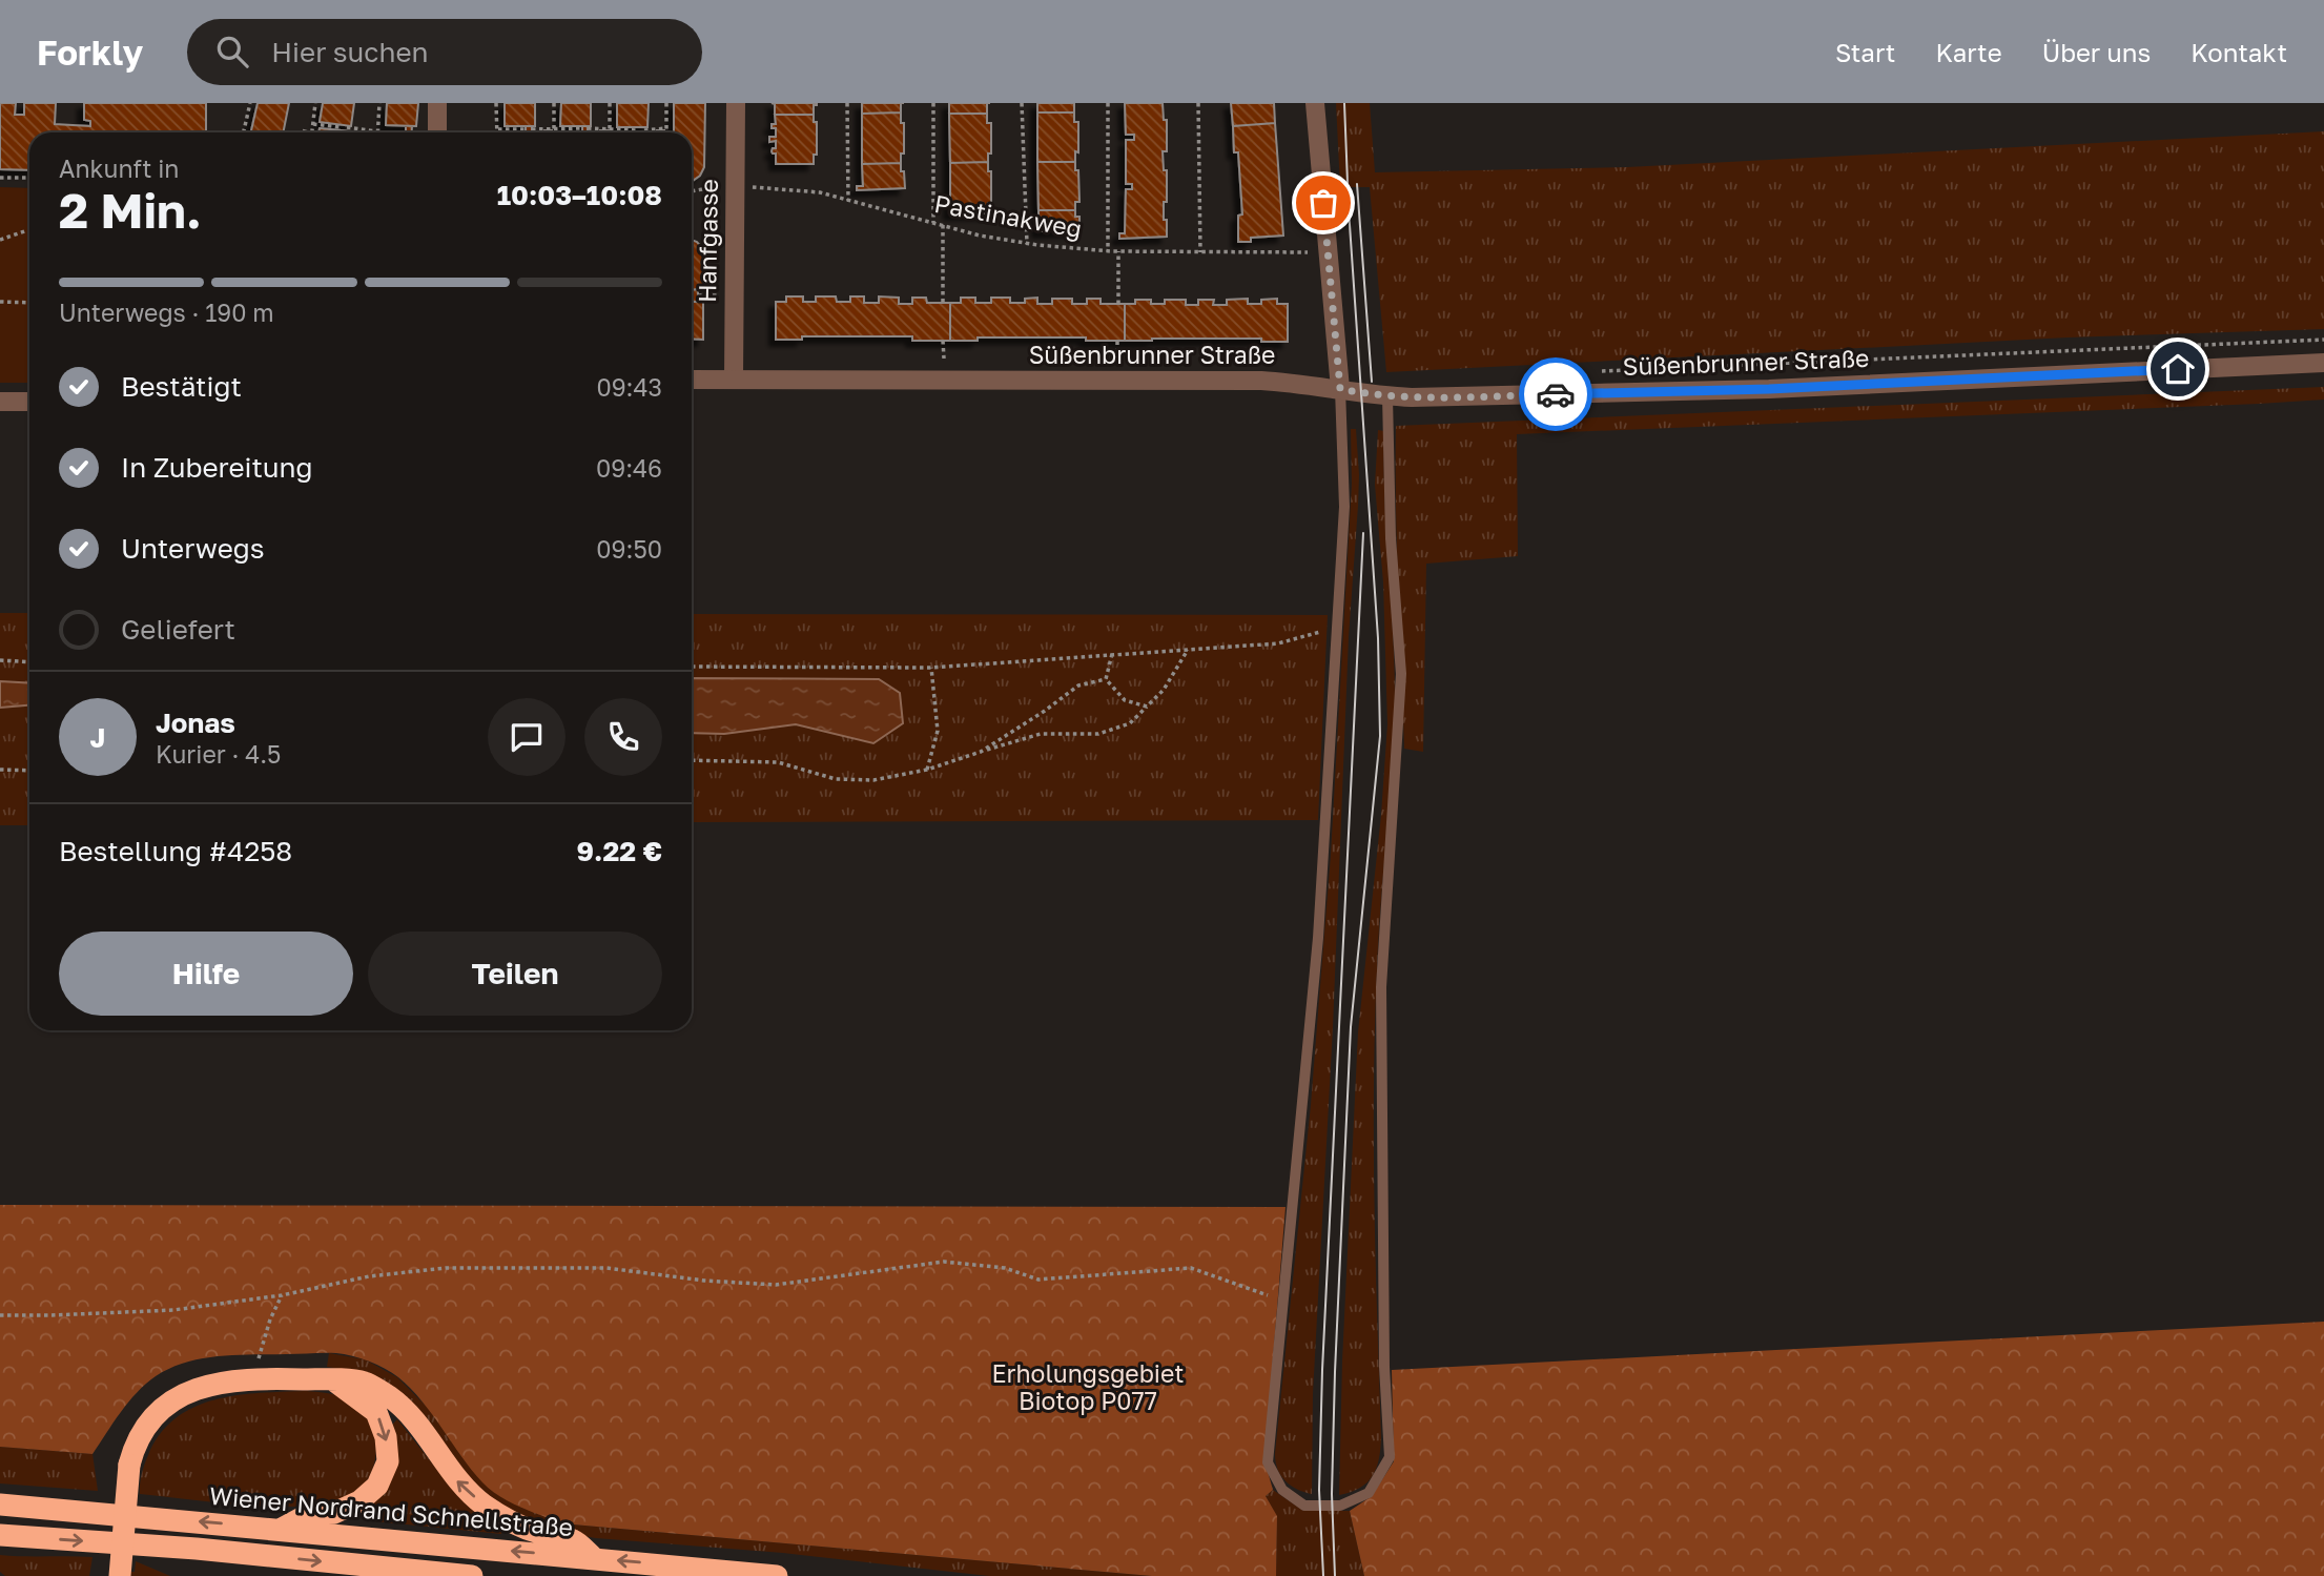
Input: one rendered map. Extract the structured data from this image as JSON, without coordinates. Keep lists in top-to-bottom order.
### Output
{
  "streets": {
    "highway": ["Wiener Nordrand Schnellstraße"],
    "street": ["Hanfgasse", "Süßenbrunner Straße"],
    "path": ["Pastinakweg"]
  },
  "crossings": [
    ["Pastinakweg", "Hanfgasse"],
    ["Hanfgasse", "Süßenbrunner Straße"]
  ],
  "parks": ["Erholungsgebiet Biotop P077"],
  "page": {
    "header": "Forkly",
    "search": "Hier suchen",
    "nav": [
      "Start",
      "Karte",
      "Über uns",
      "Kontakt"
    ],
    "heading": ["2 Min.", "Ankunft in", "10:03–10:08"],
    "panel": [
      "Jonas",
      "Kurier · 4.5",
      "Bestellung #4258",
      "9.22 €"
    ],
    "bar": "Unterwegs · 190 m",
    "list": [
      ["Bestätigt", "09:43"],
      ["In Zubereitung", "09:46"],
      ["Unterwegs", "09:50"],
      "Geliefert"
    ],
    "round": "J",
    "buttons": ["Hilfe", "Teilen"]
  }
}
